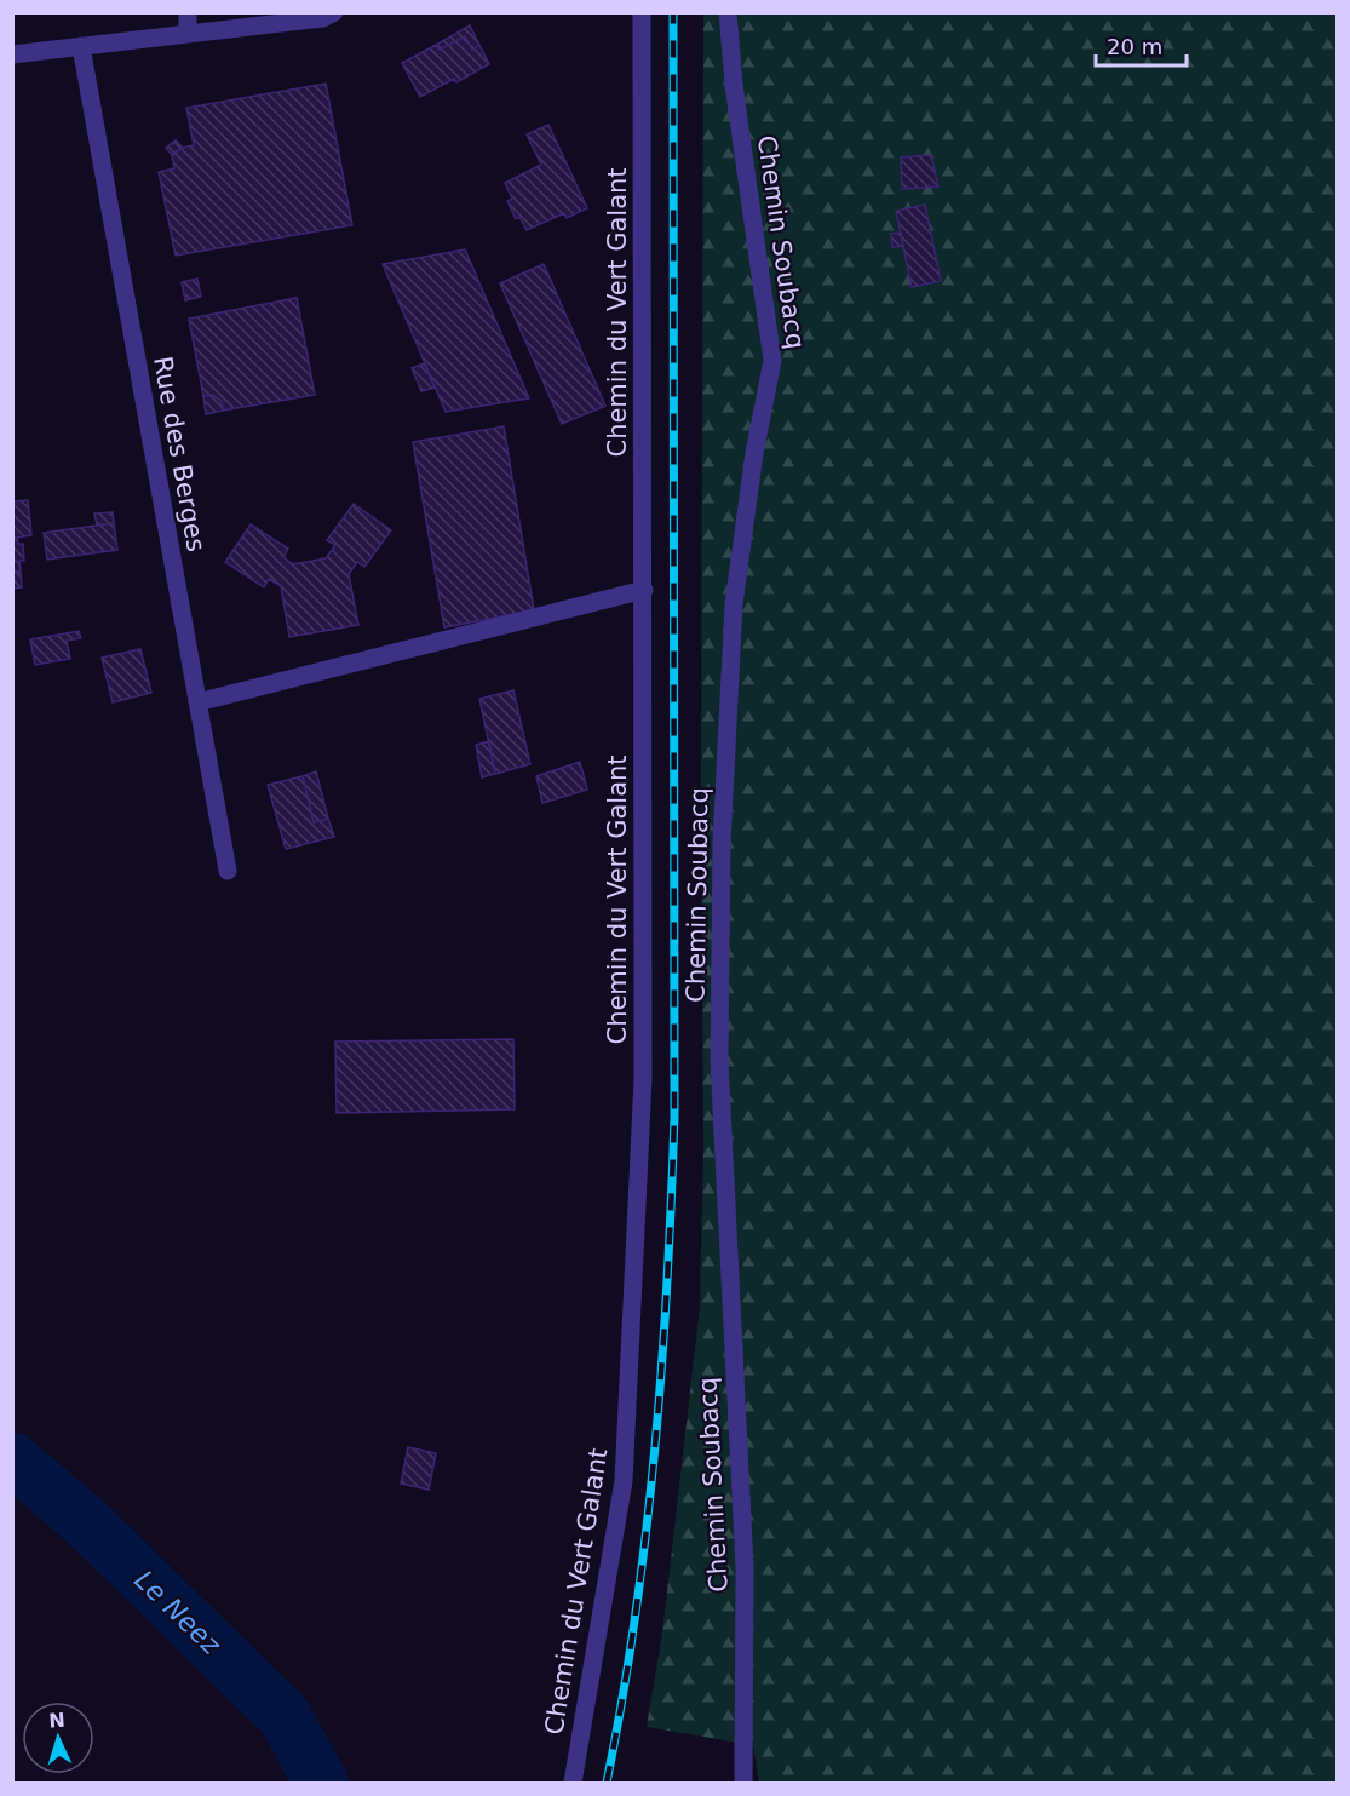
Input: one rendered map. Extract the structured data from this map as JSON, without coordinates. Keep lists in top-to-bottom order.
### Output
{
  "streets": {
    "street": ["Chemin Soubacq", "Chemin du Vert Galant", "Rue des Berges"]
  },
  "water": ["Le Neez"],
  "scale_bar": "20 m",
  "north": "top"
}
